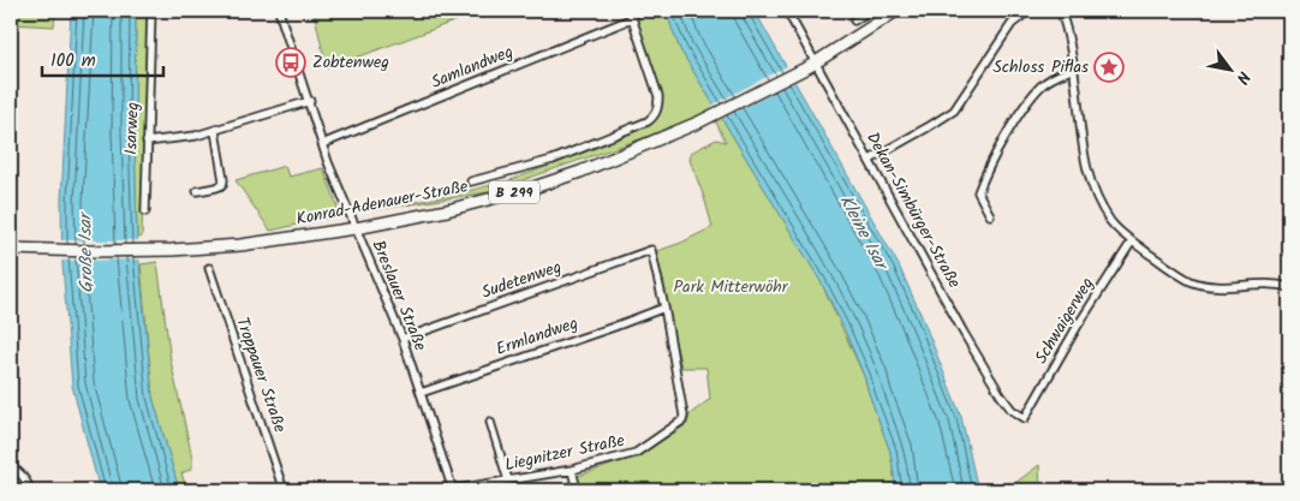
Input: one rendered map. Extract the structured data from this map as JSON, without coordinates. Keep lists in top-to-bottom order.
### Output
{
  "streets": {
    "main road": ["B 299", "Konrad-Adenauer-Straße"],
    "street": [
      "Samlandweg",
      "Isarweg",
      "Dekan-Simbürger-Straße",
      "Sudetenweg",
      "Breslauer Straße",
      "Schwaigerweg",
      "Ermlandweg",
      "Troppauer Straße",
      "Liegnitzer Straße"
    ]
  },
  "crossings": [
    ["Samlandweg", "Breslauer Straße"],
    ["Konrad-Adenauer-Straße", "Dekan-Simbürger-Straße"],
    ["Konrad-Adenauer-Straße", "Breslauer Straße"],
    ["Dekan-Simbürger-Straße", "Schwaigerweg"],
    ["Sudetenweg", "Breslauer Straße"],
    ["Sudetenweg", "Liegnitzer Straße"],
    ["Breslauer Straße", "Ermlandweg"],
    ["Breslauer Straße", "Liegnitzer Straße"],
    ["Ermlandweg", "Liegnitzer Straße"]
  ],
  "water": ["Kleine Isar", "Große Isar"],
  "parks": ["Park Mitterwöhr"],
  "places": {
    "bus stop": ["Zobtenweg"],
    "place": ["Schloss Piflas"]
  },
  "scale_bar": "100 m",
  "north": "bottom right"
}
